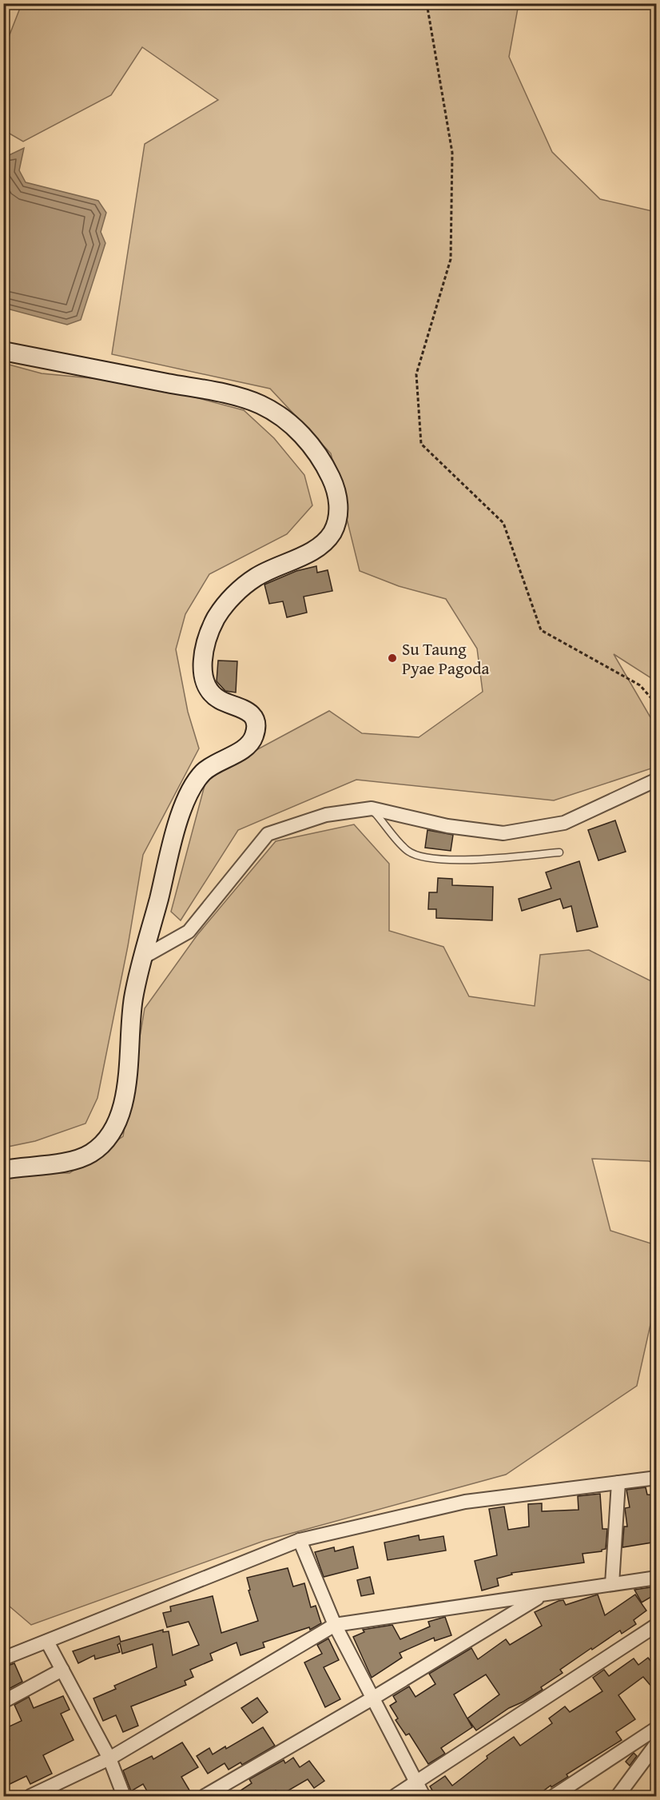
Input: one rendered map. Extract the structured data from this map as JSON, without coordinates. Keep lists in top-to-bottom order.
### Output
{
  "places": ["Su Taung Pyae Pagoda"]
}
